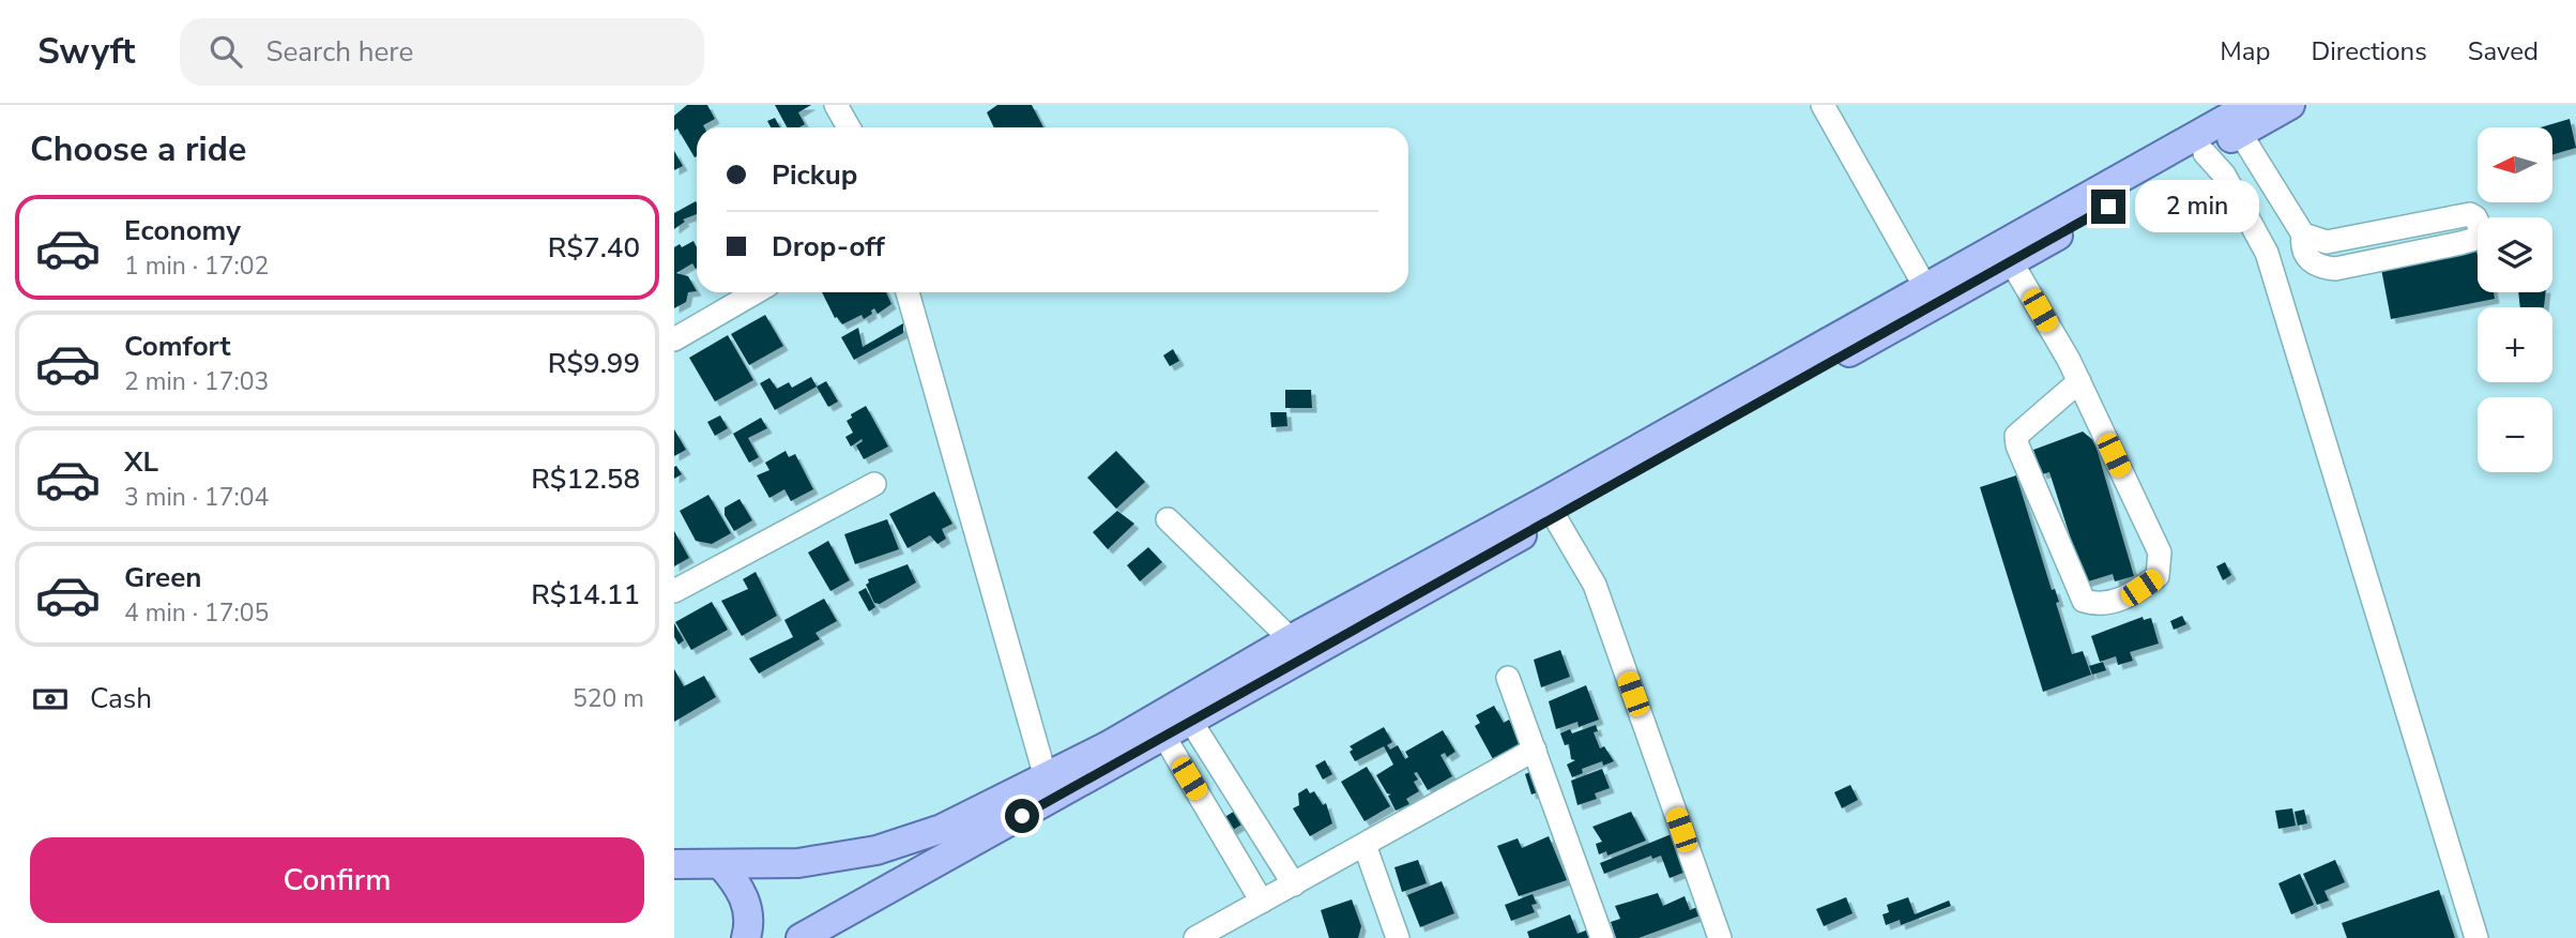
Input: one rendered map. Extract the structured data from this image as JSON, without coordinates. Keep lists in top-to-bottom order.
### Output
{
  "north": "left",
  "page": {
    "header": "Swyft",
    "search": "Search here",
    "nav": ["Map", "Directions", "Saved"],
    "heading": "Choose a ride",
    "map_buttons": ["+", "−"],
    "banner": ["Pickup", "Drop-off"],
    "bubble": "2 min",
    "list": [
      {
        "name": "Economy",
        "note": "1 min · 17:02",
        "value": "R$7.40"
      },
      {
        "name": "Comfort",
        "note": "2 min · 17:03",
        "value": "R$9.99"
      },
      {
        "name": "XL",
        "note": "3 min · 17:04",
        "value": "R$12.58"
      },
      {
        "name": "Green",
        "note": "4 min · 17:05",
        "value": "R$14.11"
      }
    ],
    "pay": ["Cash", "520 m"],
    "buttons": "Confirm"
  }
}
